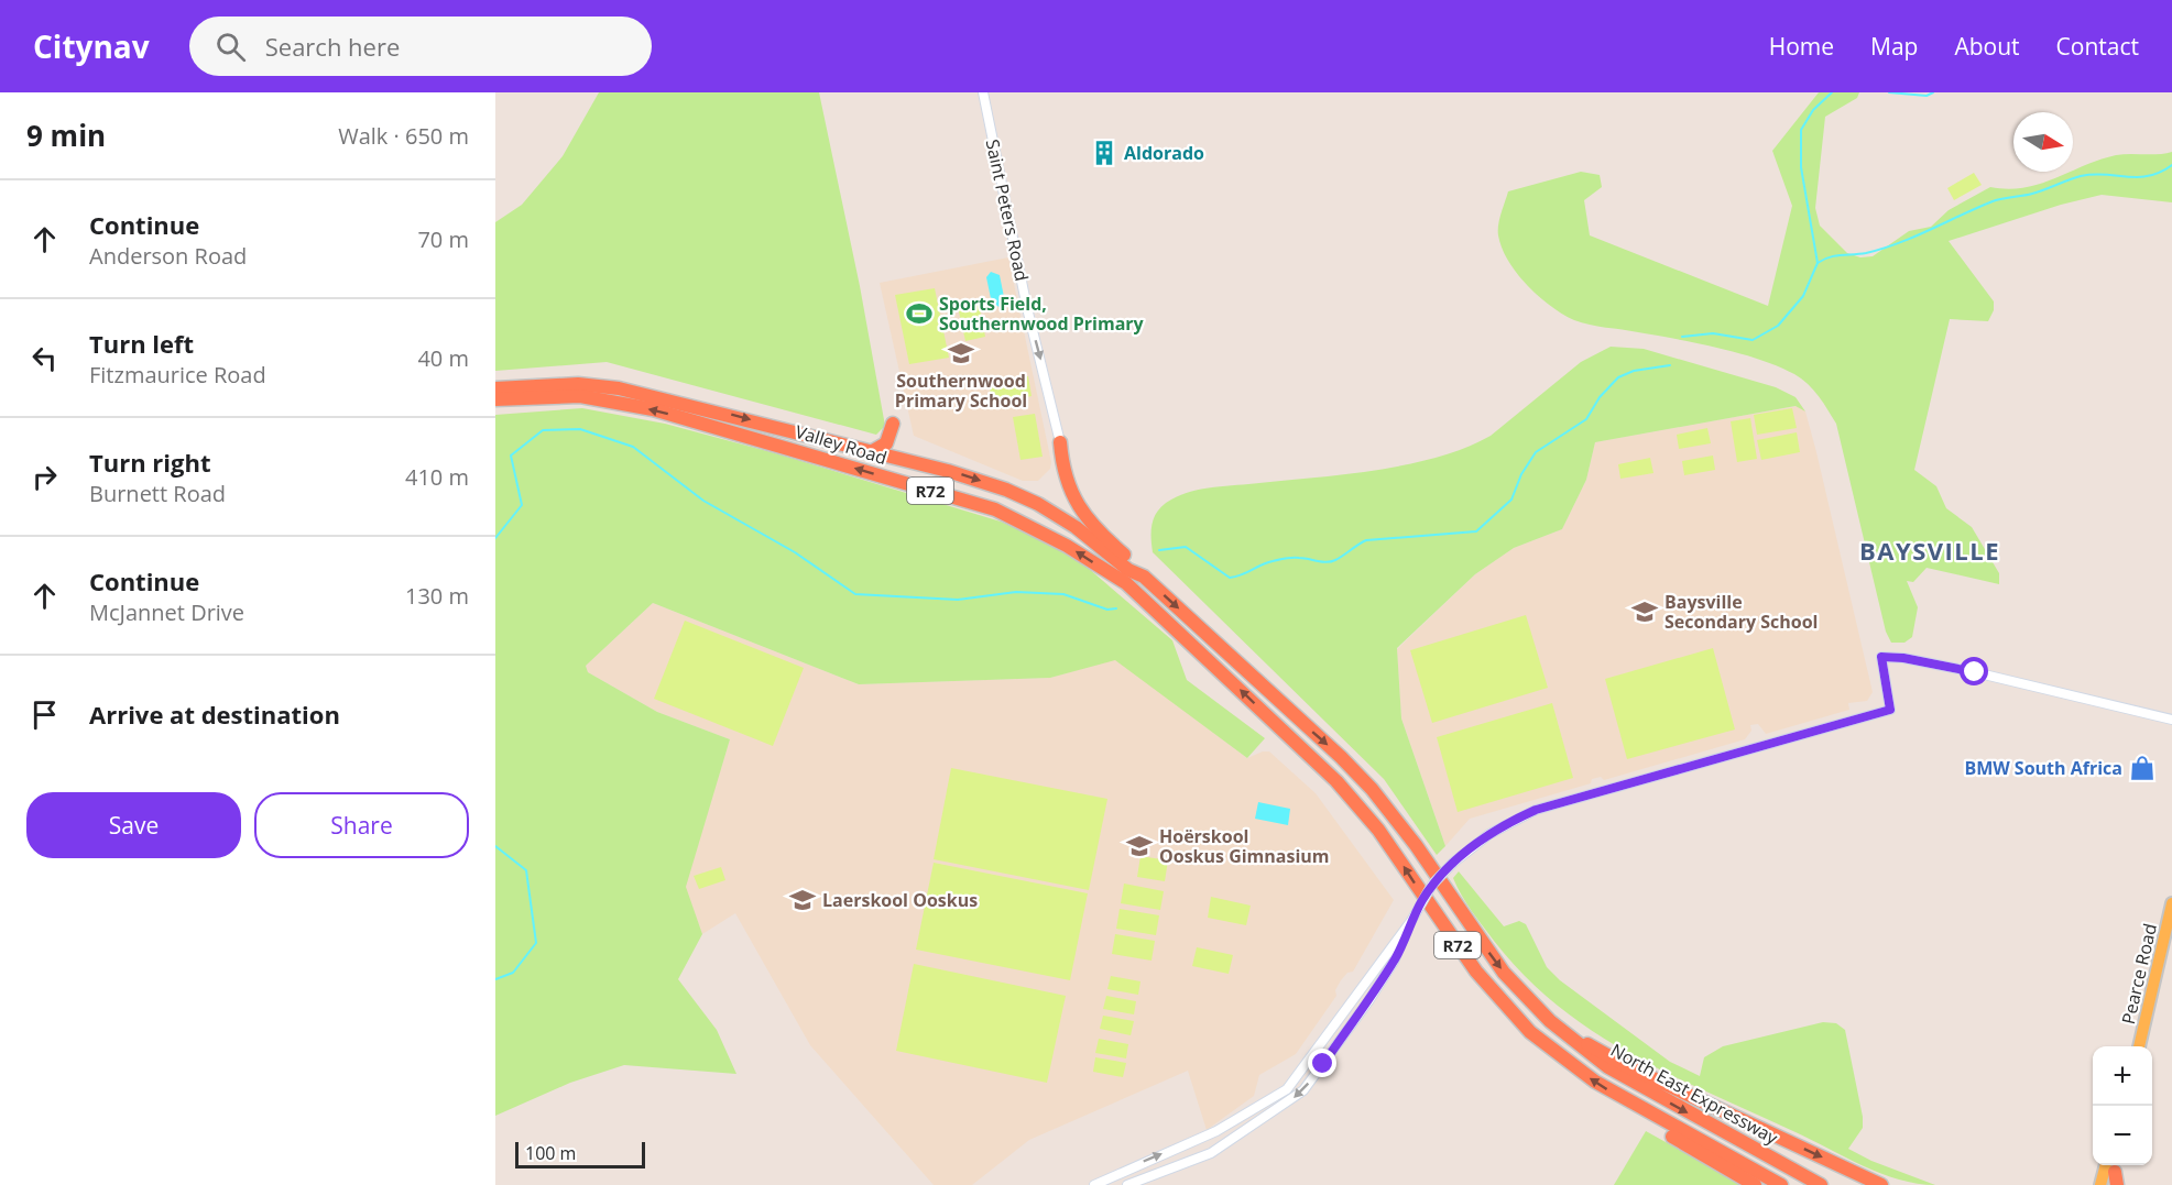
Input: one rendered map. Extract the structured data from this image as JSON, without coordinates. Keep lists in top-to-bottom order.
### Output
{
  "streets": {
    "highway": ["Valley Road", "R72", "North East Expressway"],
    "main road": ["Pearce Road"],
    "street": ["Saint Peters Road"]
  },
  "crossings": [
    ["Valley Road", "North East Expressway"]
  ],
  "one_way": ["Saint Peters Road"],
  "districts": ["BAYSVILLE"],
  "places": {
    "building": ["Aldorado"],
    "sports": ["Sports Field, Southernwood Primary"],
    "school or university": [
      "Southernwood Primary School",
      "Baysville Secondary School",
      "Hoërskool Ooskus Gimnasium",
      "Laerskool Ooskus"
    ],
    "shop": ["BMW South Africa"]
  },
  "scale_bar": "100 m",
  "north": "right",
  "page": {
    "header": "Citynav",
    "search": "Search here",
    "nav": [
      "Home",
      "Map",
      "About",
      "Contact"
    ],
    "heading": ["9 min", "Walk · 650 m"],
    "list": [
      ["Continue", "Anderson Road", "70 m"],
      ["Turn left", "Fitzmaurice Road", "40 m"],
      ["Turn right", "Burnett Road", "410 m"],
      ["Continue", "McJannet Drive", "130 m"],
      "Arrive at destination"
    ],
    "buttons": ["Save", "Share"],
    "map_buttons": ["+", "−"],
    "scale": "100 m"
  }
}
